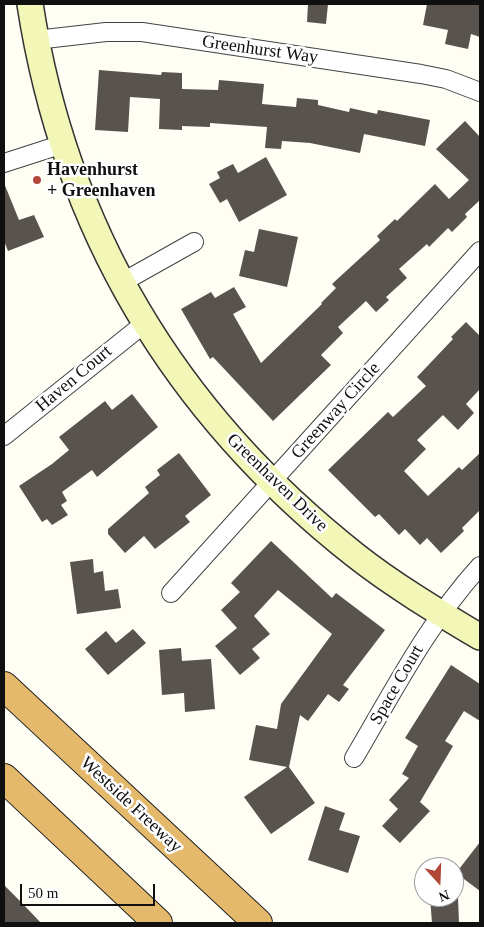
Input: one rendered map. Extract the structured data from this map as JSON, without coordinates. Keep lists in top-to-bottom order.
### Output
{
  "streets": {
    "highway": ["Westside Freeway"],
    "street": [
      "Greenhurst Way",
      "Haven Court",
      "Greenway Circle",
      "Greenhaven Drive",
      "Space Court"
    ]
  },
  "crossings": [
    ["Greenhurst Way", "Greenhaven Drive"],
    ["Haven Court", "Greenhaven Drive"],
    ["Greenway Circle", "Greenhaven Drive"],
    ["Greenhaven Drive", "Space Court"]
  ],
  "places": ["Havenhurst + Greenhaven"],
  "scale_bar": "50 m",
  "north": "bottom"
}
